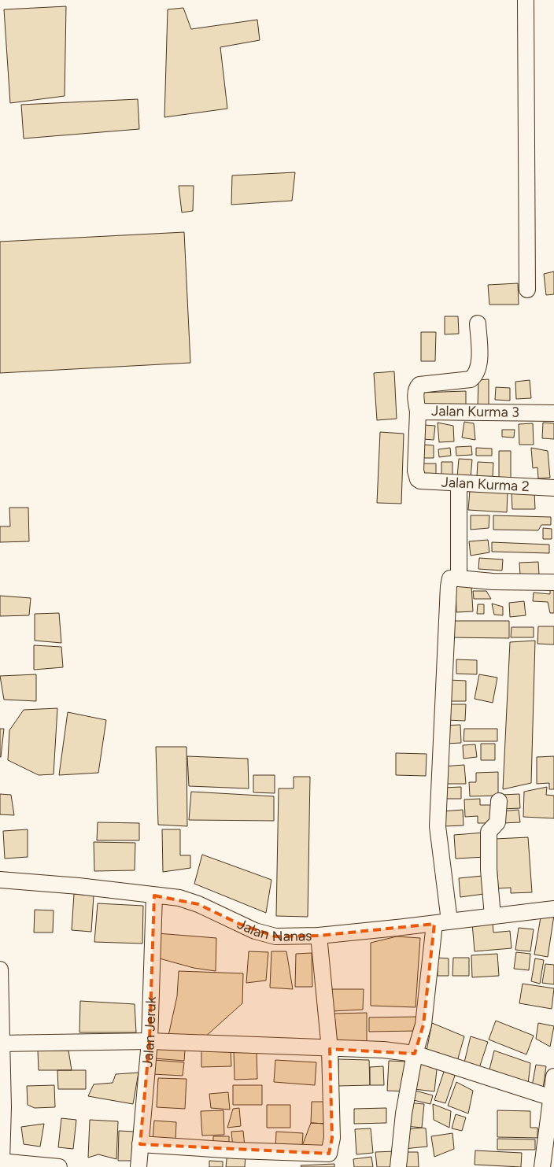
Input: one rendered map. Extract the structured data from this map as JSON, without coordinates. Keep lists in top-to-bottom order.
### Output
{
  "streets": {
    "street": [
      "Jalan Kurma 3",
      "Jalan Kurma 2",
      "Jalan Nanas",
      "Jalan Jeruk"
    ]
  },
  "crossings": [
    ["Jalan Kurma 3", "Jalan Kurma 2"],
    ["Jalan Nanas", "Jalan Jeruk"]
  ]
}
